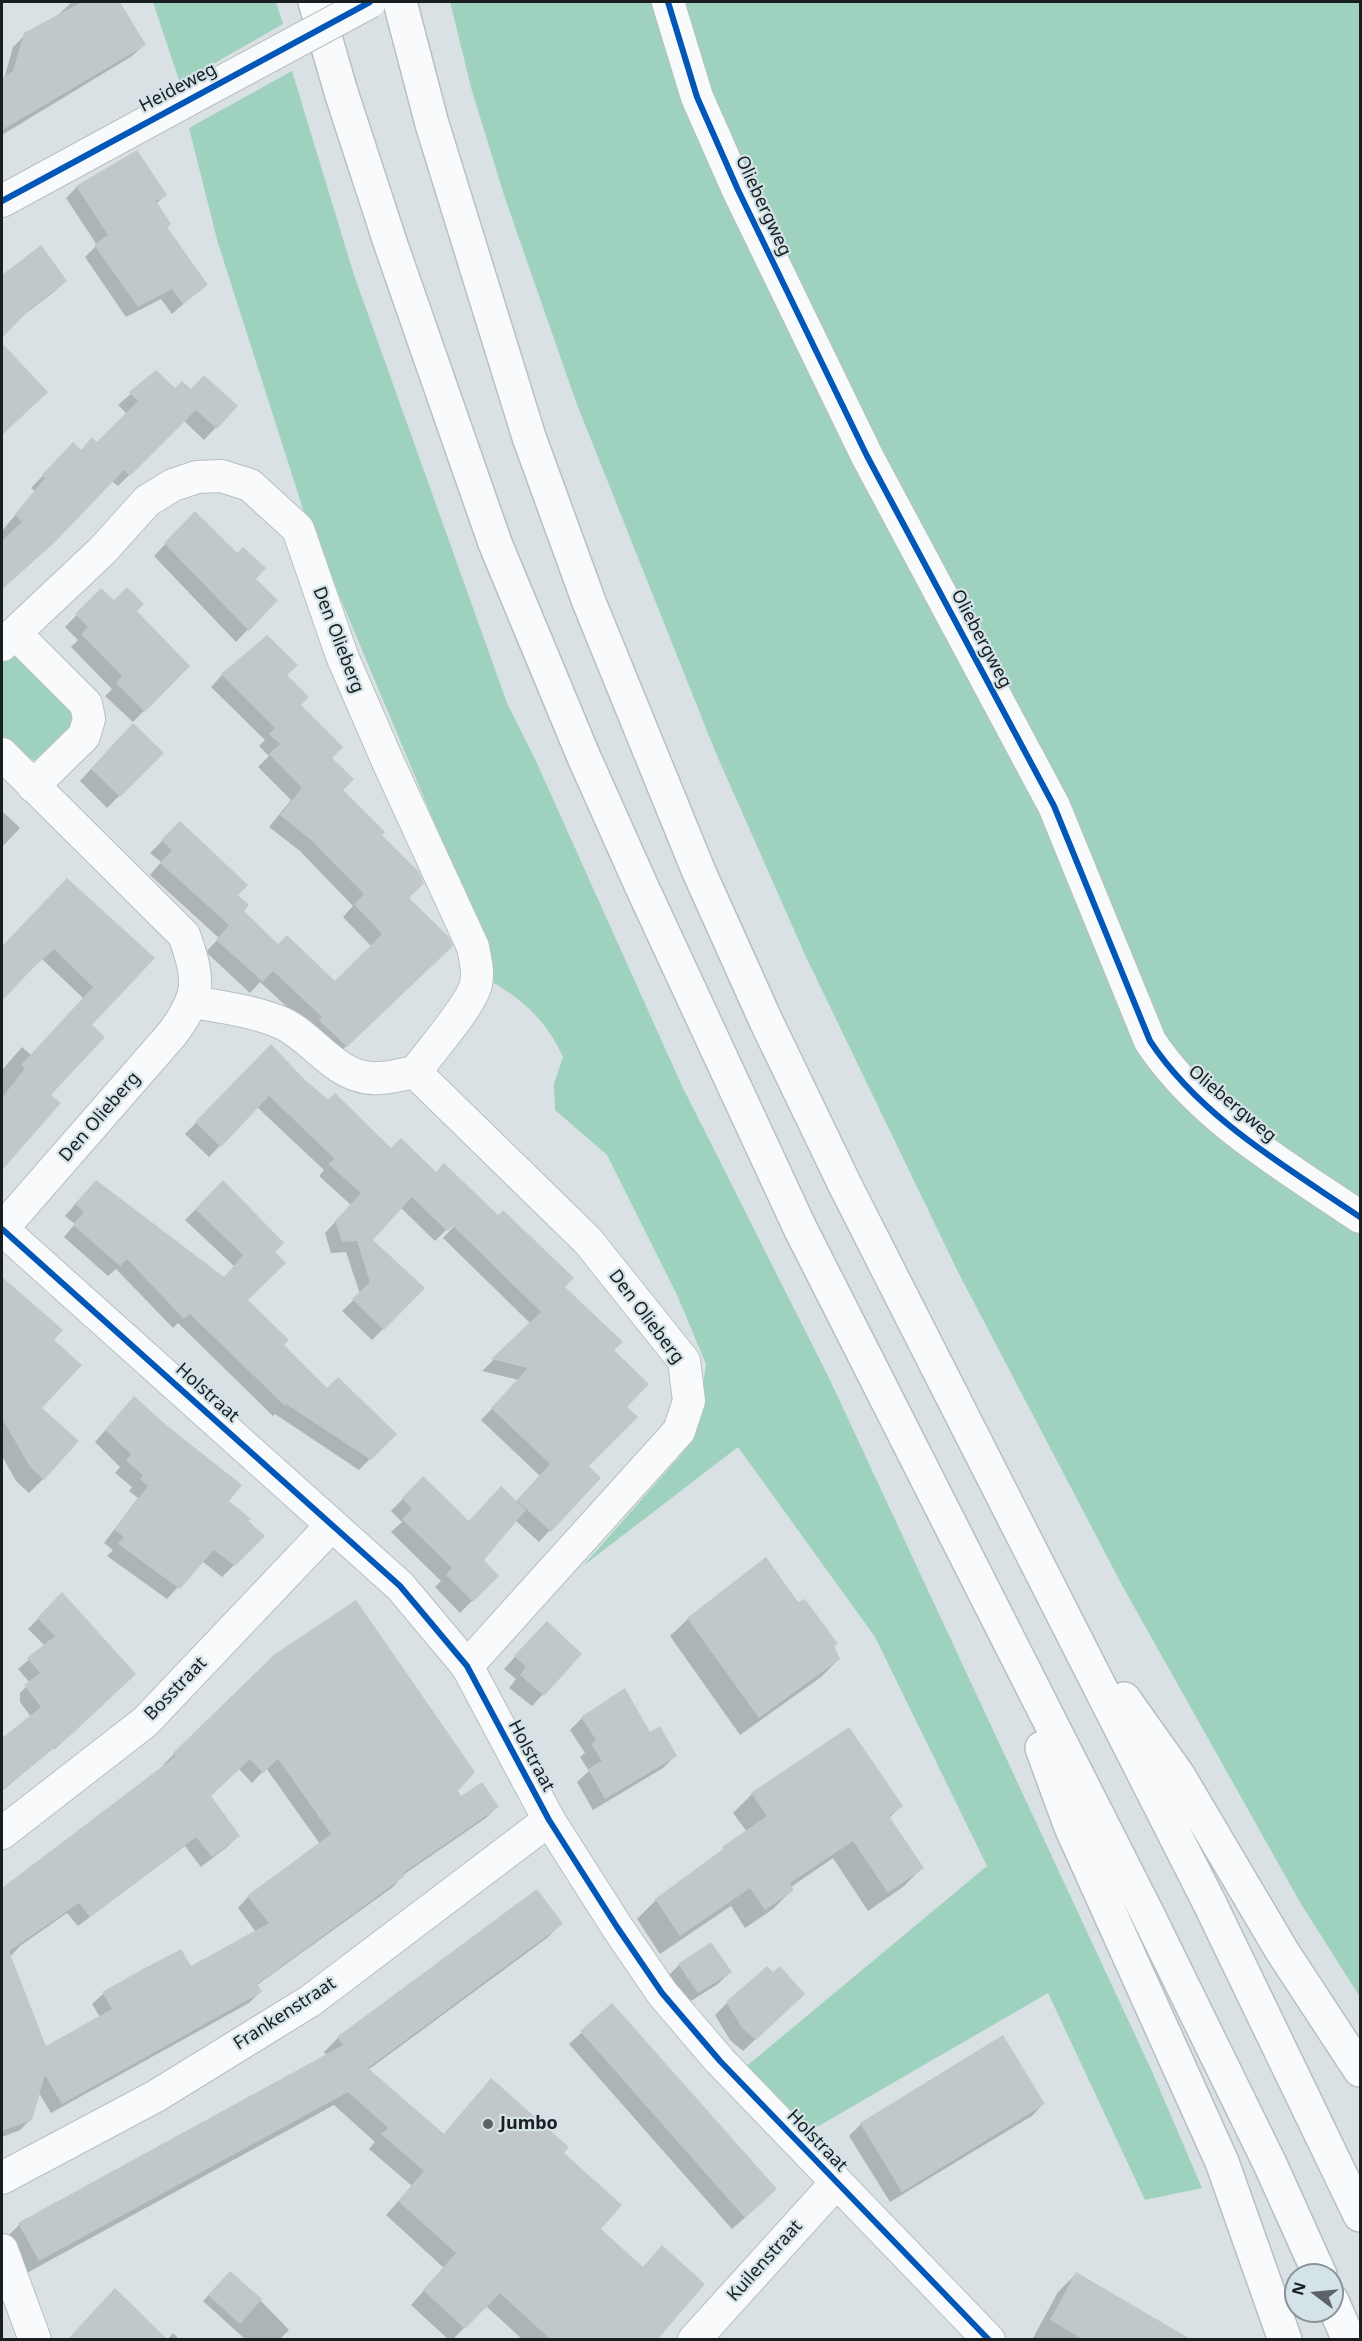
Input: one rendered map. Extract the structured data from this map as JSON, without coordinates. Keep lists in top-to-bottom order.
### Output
{
  "streets": {
    "street": [
      "Heideweg",
      "Oliebergweg",
      "Den Olieberg",
      "Holstraat",
      "Bosstraat",
      "Frankenstraat",
      "Kuilenstraat"
    ]
  },
  "crossings": [
    ["Den Olieberg", "Holstraat"],
    ["Holstraat", "Bosstraat"],
    ["Holstraat", "Frankenstraat"],
    ["Holstraat", "Kuilenstraat"]
  ],
  "places": ["Jumbo"],
  "north": "left"
}
